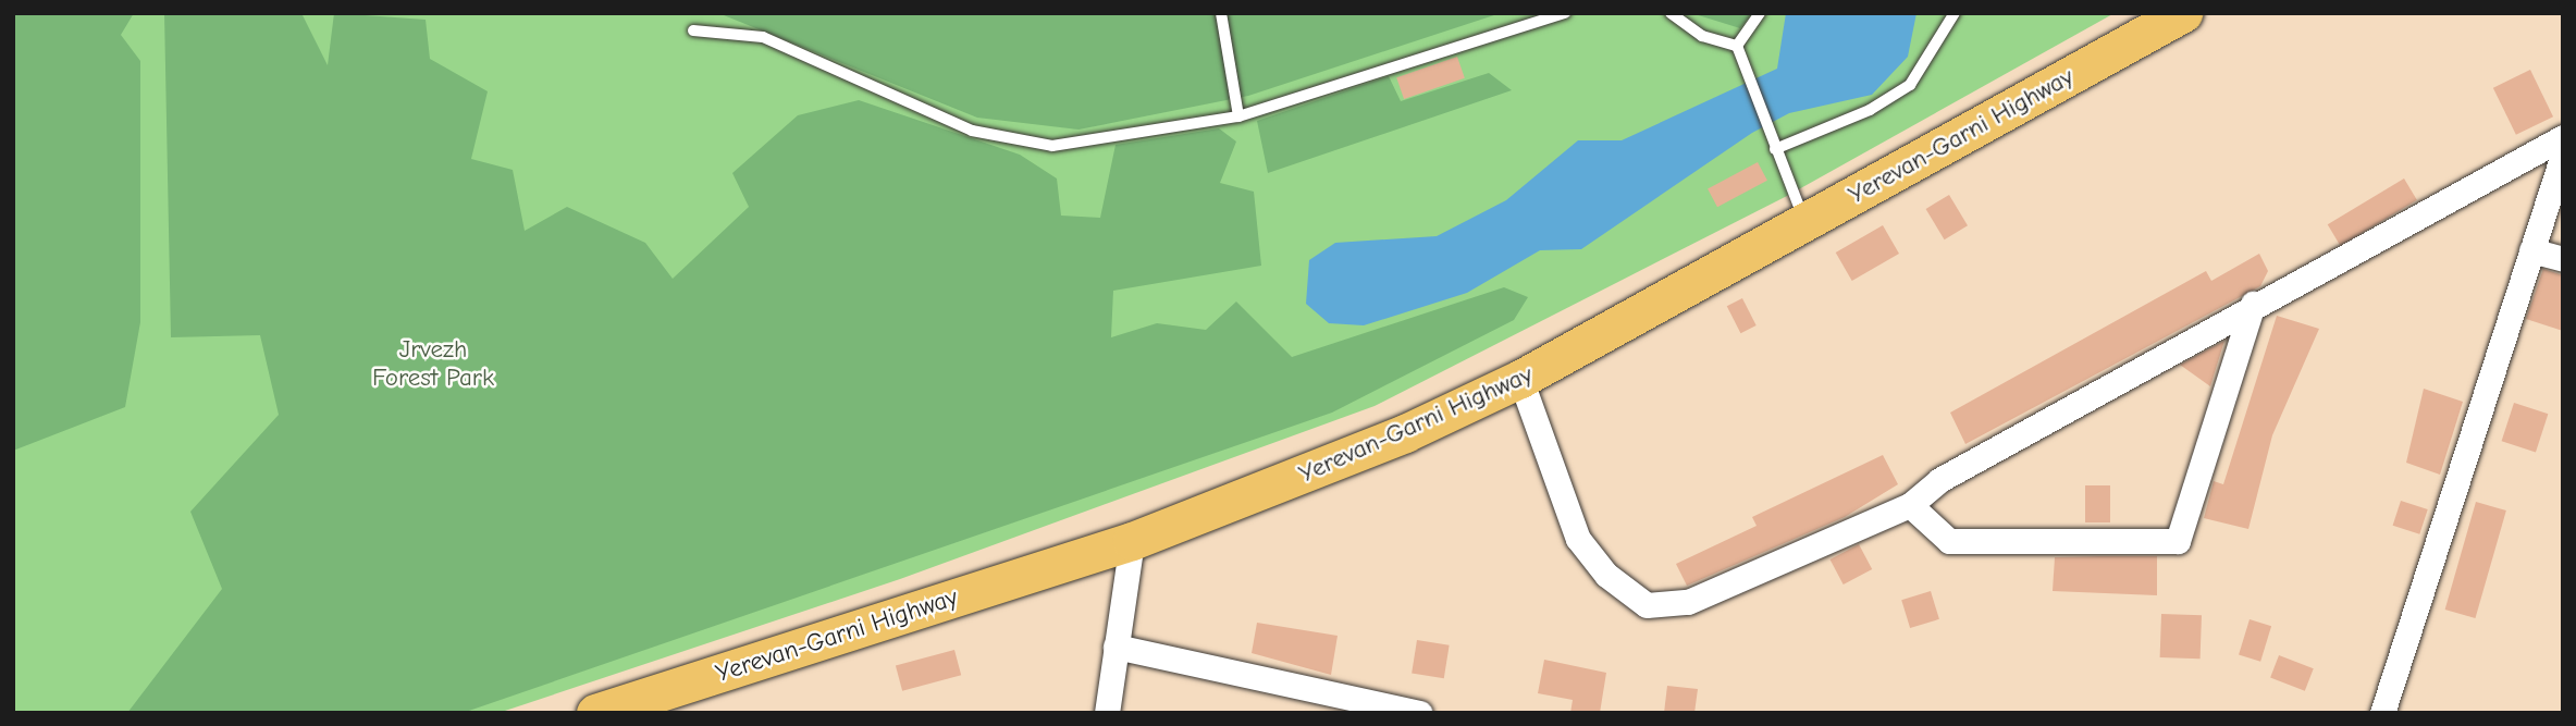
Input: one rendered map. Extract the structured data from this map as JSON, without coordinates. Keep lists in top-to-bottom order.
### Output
{
  "streets": {
    "main road": ["Yerevan-Garni Highway"]
  },
  "parks": ["Jrvezh Forest Park"]
}
